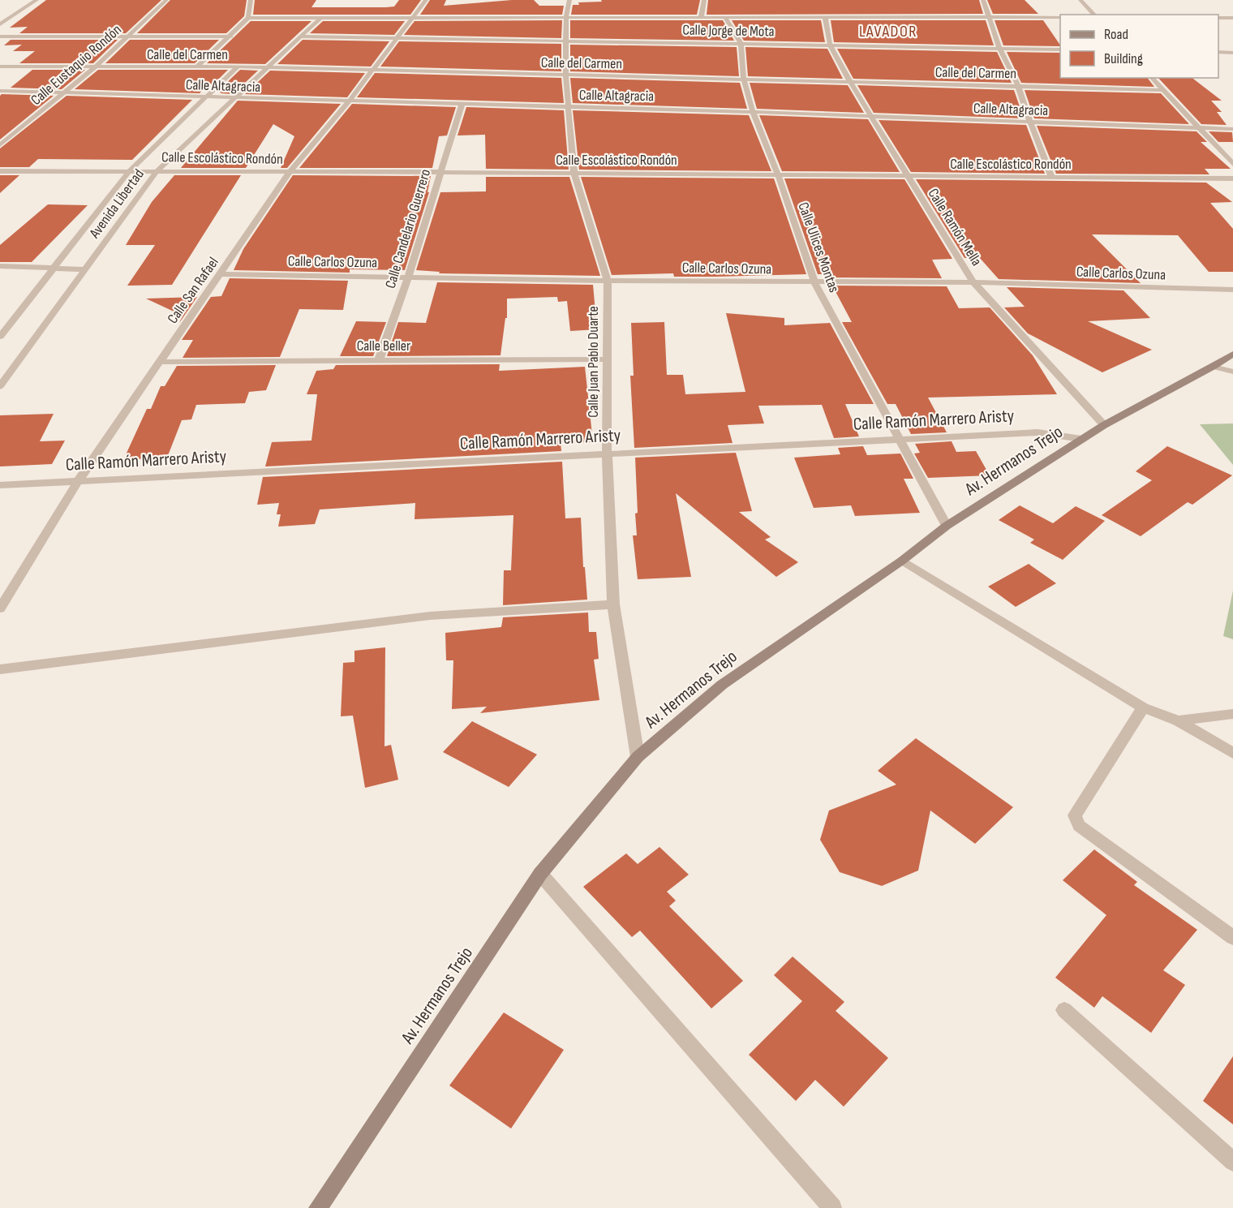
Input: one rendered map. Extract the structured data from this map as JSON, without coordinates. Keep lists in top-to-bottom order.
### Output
{
  "streets": {
    "main road": ["Av. Hermanos Trejo"],
    "street": [
      "Calle Jorge de Mota",
      "Calle del Carmen",
      "Calle Eustaquio Rondón",
      "Calle Altagracia",
      "Calle Escolástico Rondón",
      "Avenida Libertad",
      "Calle Ramón Mella",
      "Calle Candelario Guerrero",
      "Calle Ulices Montas",
      "Calle Carlos Ozuna",
      "Calle San Rafael",
      "Calle Beller",
      "Calle Juan Pablo Duarte",
      "Calle Ramón Marrero Aristy"
    ]
  },
  "crossings": [
    ["Calle Jorge de Mota", "Avenida Libertad"],
    ["Calle Jorge de Mota", "Calle Ramón Mella"],
    ["Calle Jorge de Mota", "Calle Ulices Montas"],
    ["Calle Jorge de Mota", "Calle San Rafael"],
    ["Calle Jorge de Mota", "Calle Juan Pablo Duarte"],
    ["Calle del Carmen", "Calle Eustaquio Rondón"],
    ["Calle del Carmen", "Avenida Libertad"],
    ["Calle del Carmen", "Calle Ramón Mella"],
    ["Calle del Carmen", "Calle Ulices Montas"],
    ["Calle del Carmen", "Calle San Rafael"],
    ["Calle del Carmen", "Calle Juan Pablo Duarte"],
    ["Calle Eustaquio Rondón", "Calle Altagracia"],
    ["Calle Altagracia", "Avenida Libertad"],
    ["Calle Altagracia", "Calle Ramón Mella"],
    ["Calle Altagracia", "Calle Candelario Guerrero"],
    ["Calle Altagracia", "Calle Ulices Montas"],
    ["Calle Altagracia", "Calle San Rafael"],
    ["Calle Altagracia", "Calle Juan Pablo Duarte"],
    ["Calle Escolástico Rondón", "Avenida Libertad"],
    ["Calle Escolástico Rondón", "Calle Ramón Mella"],
    ["Calle Escolástico Rondón", "Calle Candelario Guerrero"],
    ["Calle Escolástico Rondón", "Calle Ulices Montas"],
    ["Calle Escolástico Rondón", "Calle San Rafael"],
    ["Calle Escolástico Rondón", "Calle Juan Pablo Duarte"],
    ["Calle Ramón Mella", "Calle Carlos Ozuna"],
    ["Calle Ramón Mella", "Av. Hermanos Trejo"],
    ["Calle Candelario Guerrero", "Calle Carlos Ozuna"],
    ["Calle Candelario Guerrero", "Calle Beller"],
    ["Calle Ulices Montas", "Calle Carlos Ozuna"],
    ["Calle Ulices Montas", "Calle Ramón Marrero Aristy"],
    ["Calle Ulices Montas", "Av. Hermanos Trejo"],
    ["Calle Carlos Ozuna", "Calle San Rafael"],
    ["Calle Carlos Ozuna", "Calle Juan Pablo Duarte"],
    ["Calle San Rafael", "Calle Beller"],
    ["Calle San Rafael", "Calle Ramón Marrero Aristy"],
    ["Calle Beller", "Calle Juan Pablo Duarte"],
    ["Calle Juan Pablo Duarte", "Calle Ramón Marrero Aristy"],
    ["Calle Juan Pablo Duarte", "Av. Hermanos Trejo"],
    ["Calle Ramón Marrero Aristy", "Av. Hermanos Trejo"]
  ],
  "districts": ["LAVADOR"],
  "legend": ["Road", "Building"]
}
